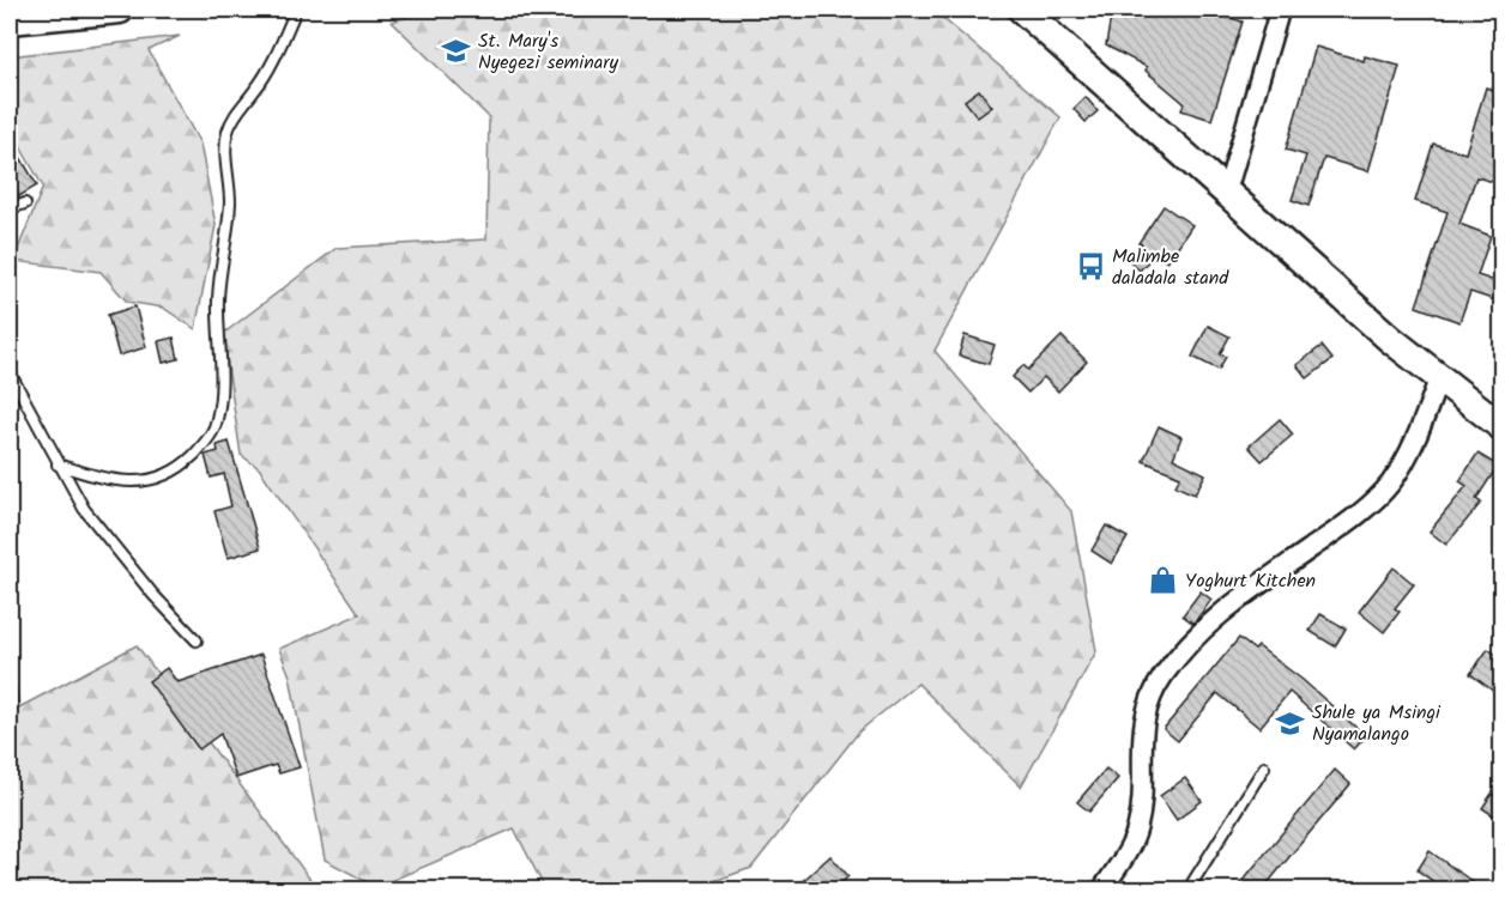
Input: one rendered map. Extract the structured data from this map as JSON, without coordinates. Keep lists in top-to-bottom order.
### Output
{
  "places": {
    "school or university": ["St. Mary's Nyegezi seminary", "Shule ya Msingi Nyamalango"],
    "bus stop": ["Malimbe daladala stand"],
    "shop": ["Yoghurt Kitchen"]
  }
}
